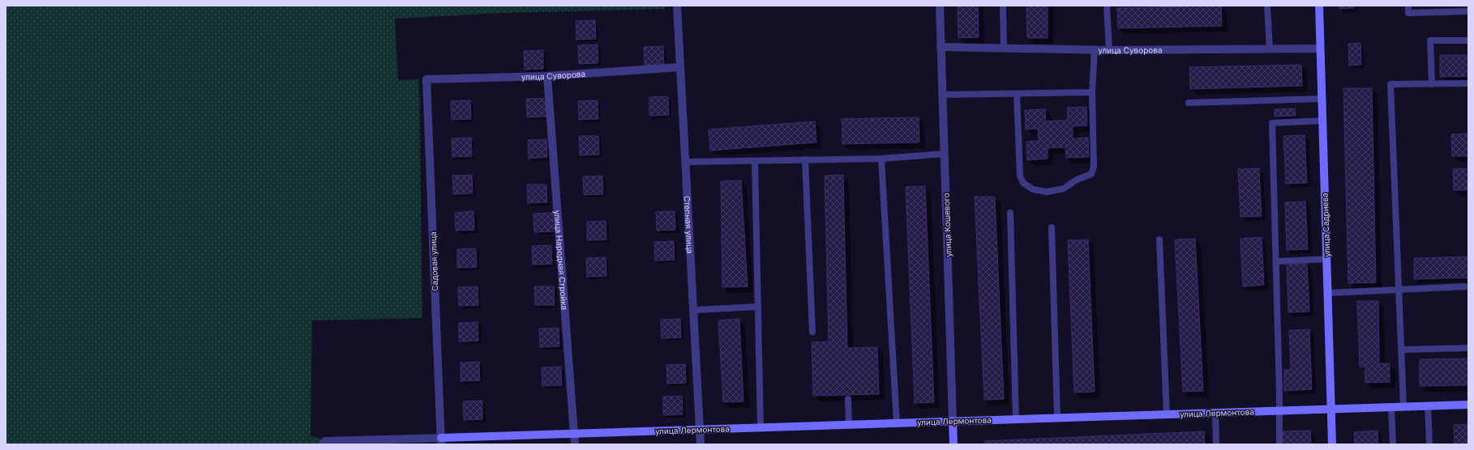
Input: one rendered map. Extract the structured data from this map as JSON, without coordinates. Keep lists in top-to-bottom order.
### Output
{
  "streets": {
    "street": [
      "улица Суворова",
      "Степная улица",
      "улица Кошевого",
      "улица Садриева",
      "улица Народная Стройка",
      "Садовая улица",
      "улица Лермонтова"
    ]
  },
  "crossings": [
    ["улица Суворова", "Степная улица"],
    ["улица Суворова", "улица Кошевого"],
    ["улица Суворова", "улица Садриева"],
    ["улица Суворова", "улица Народная Стройка"],
    ["улица Суворова", "Садовая улица"],
    ["Степная улица", "улица Лермонтова"],
    ["улица Кошевого", "улица Лермонтова"],
    ["улица Садриева", "улица Лермонтова"],
    ["улица Народная Стройка", "улица Лермонтова"],
    ["Садовая улица", "улица Лермонтова"]
  ]
}
